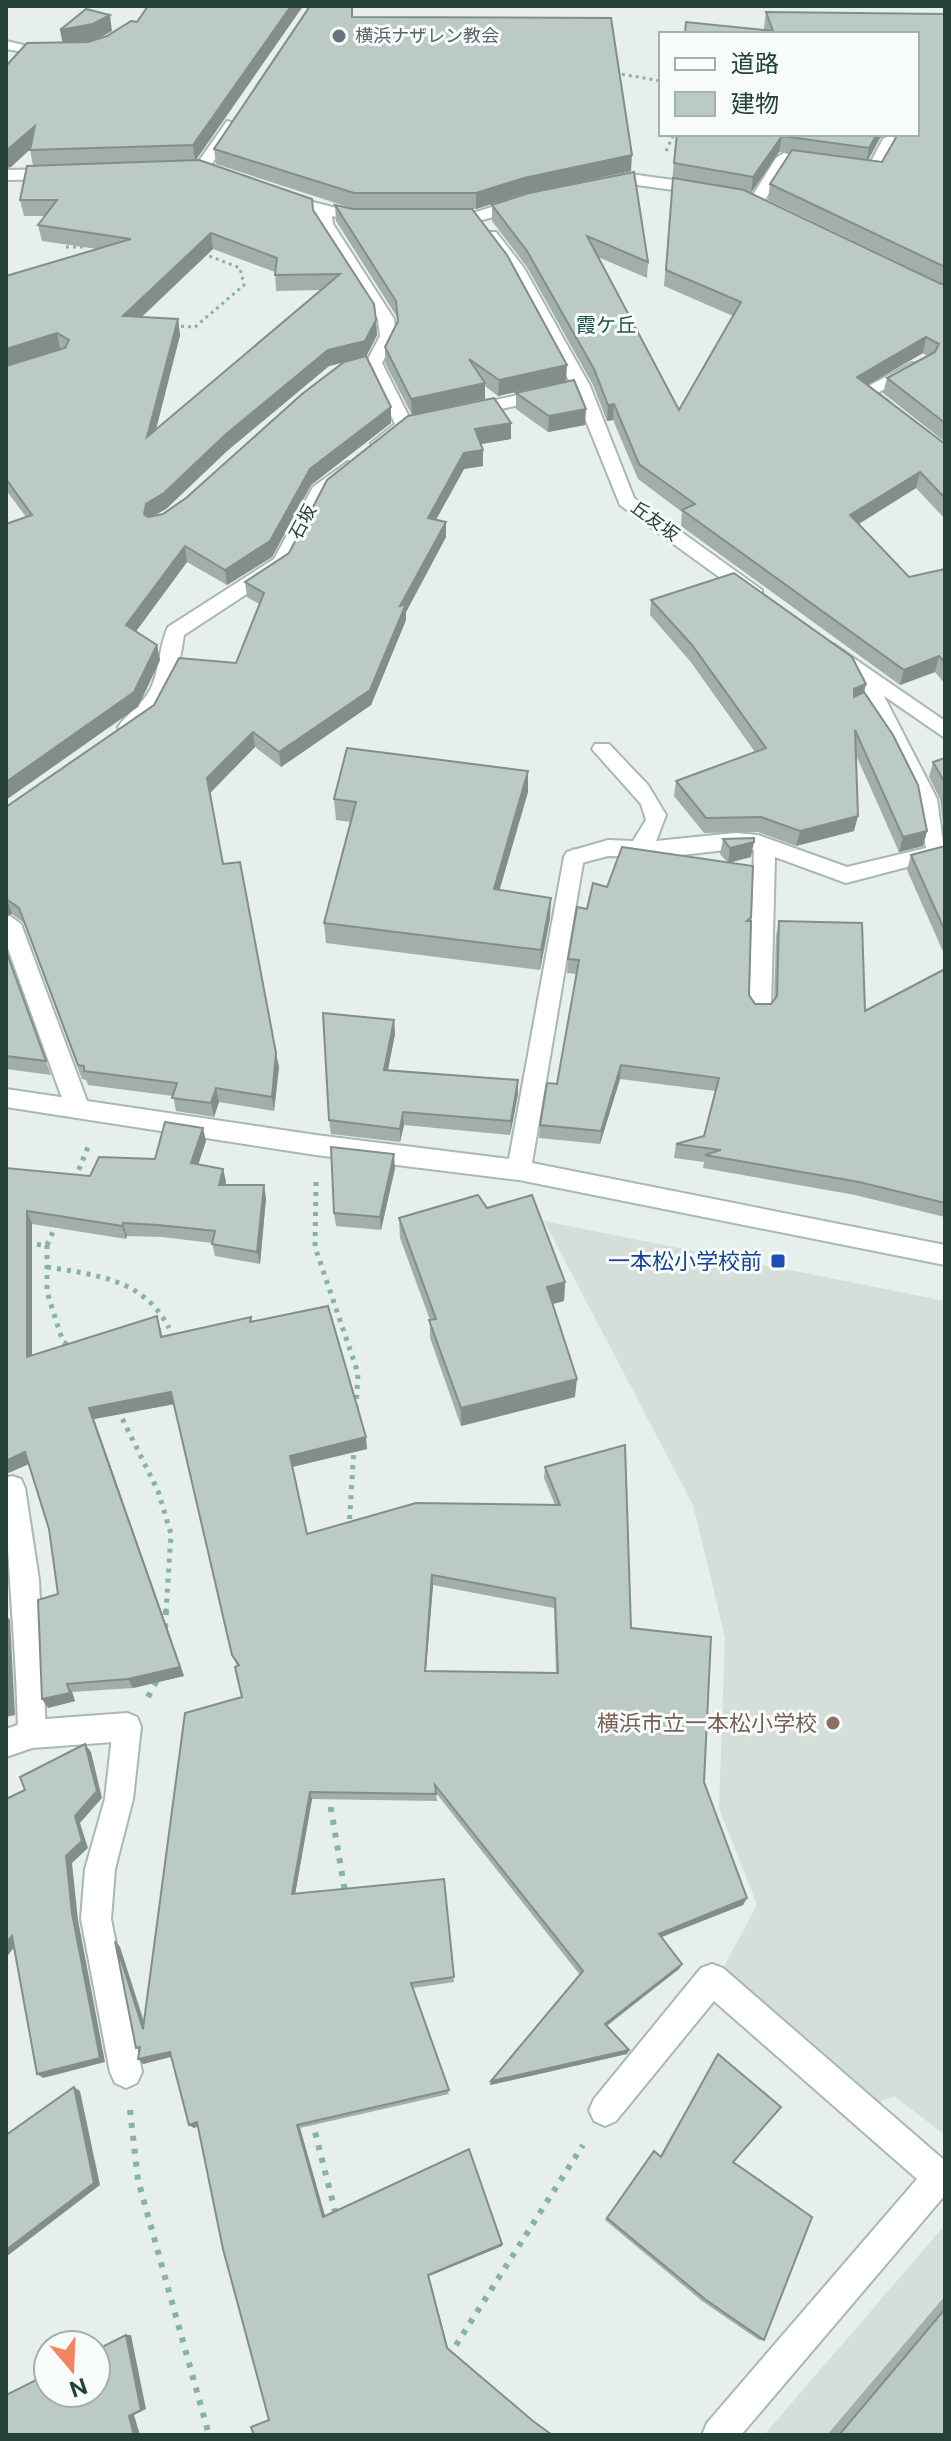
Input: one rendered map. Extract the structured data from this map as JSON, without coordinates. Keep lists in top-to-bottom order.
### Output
{
  "streets": {
    "street": ["丘友坂", "石坂"]
  },
  "districts": ["霞ケ丘"],
  "places": {
    "other": ["横浜ナザレン教会", "横浜市立一本松小学校"],
    "transit": ["一本松小学校前"]
  },
  "legend": ["道路", "建物"],
  "north": "bottom"
}
